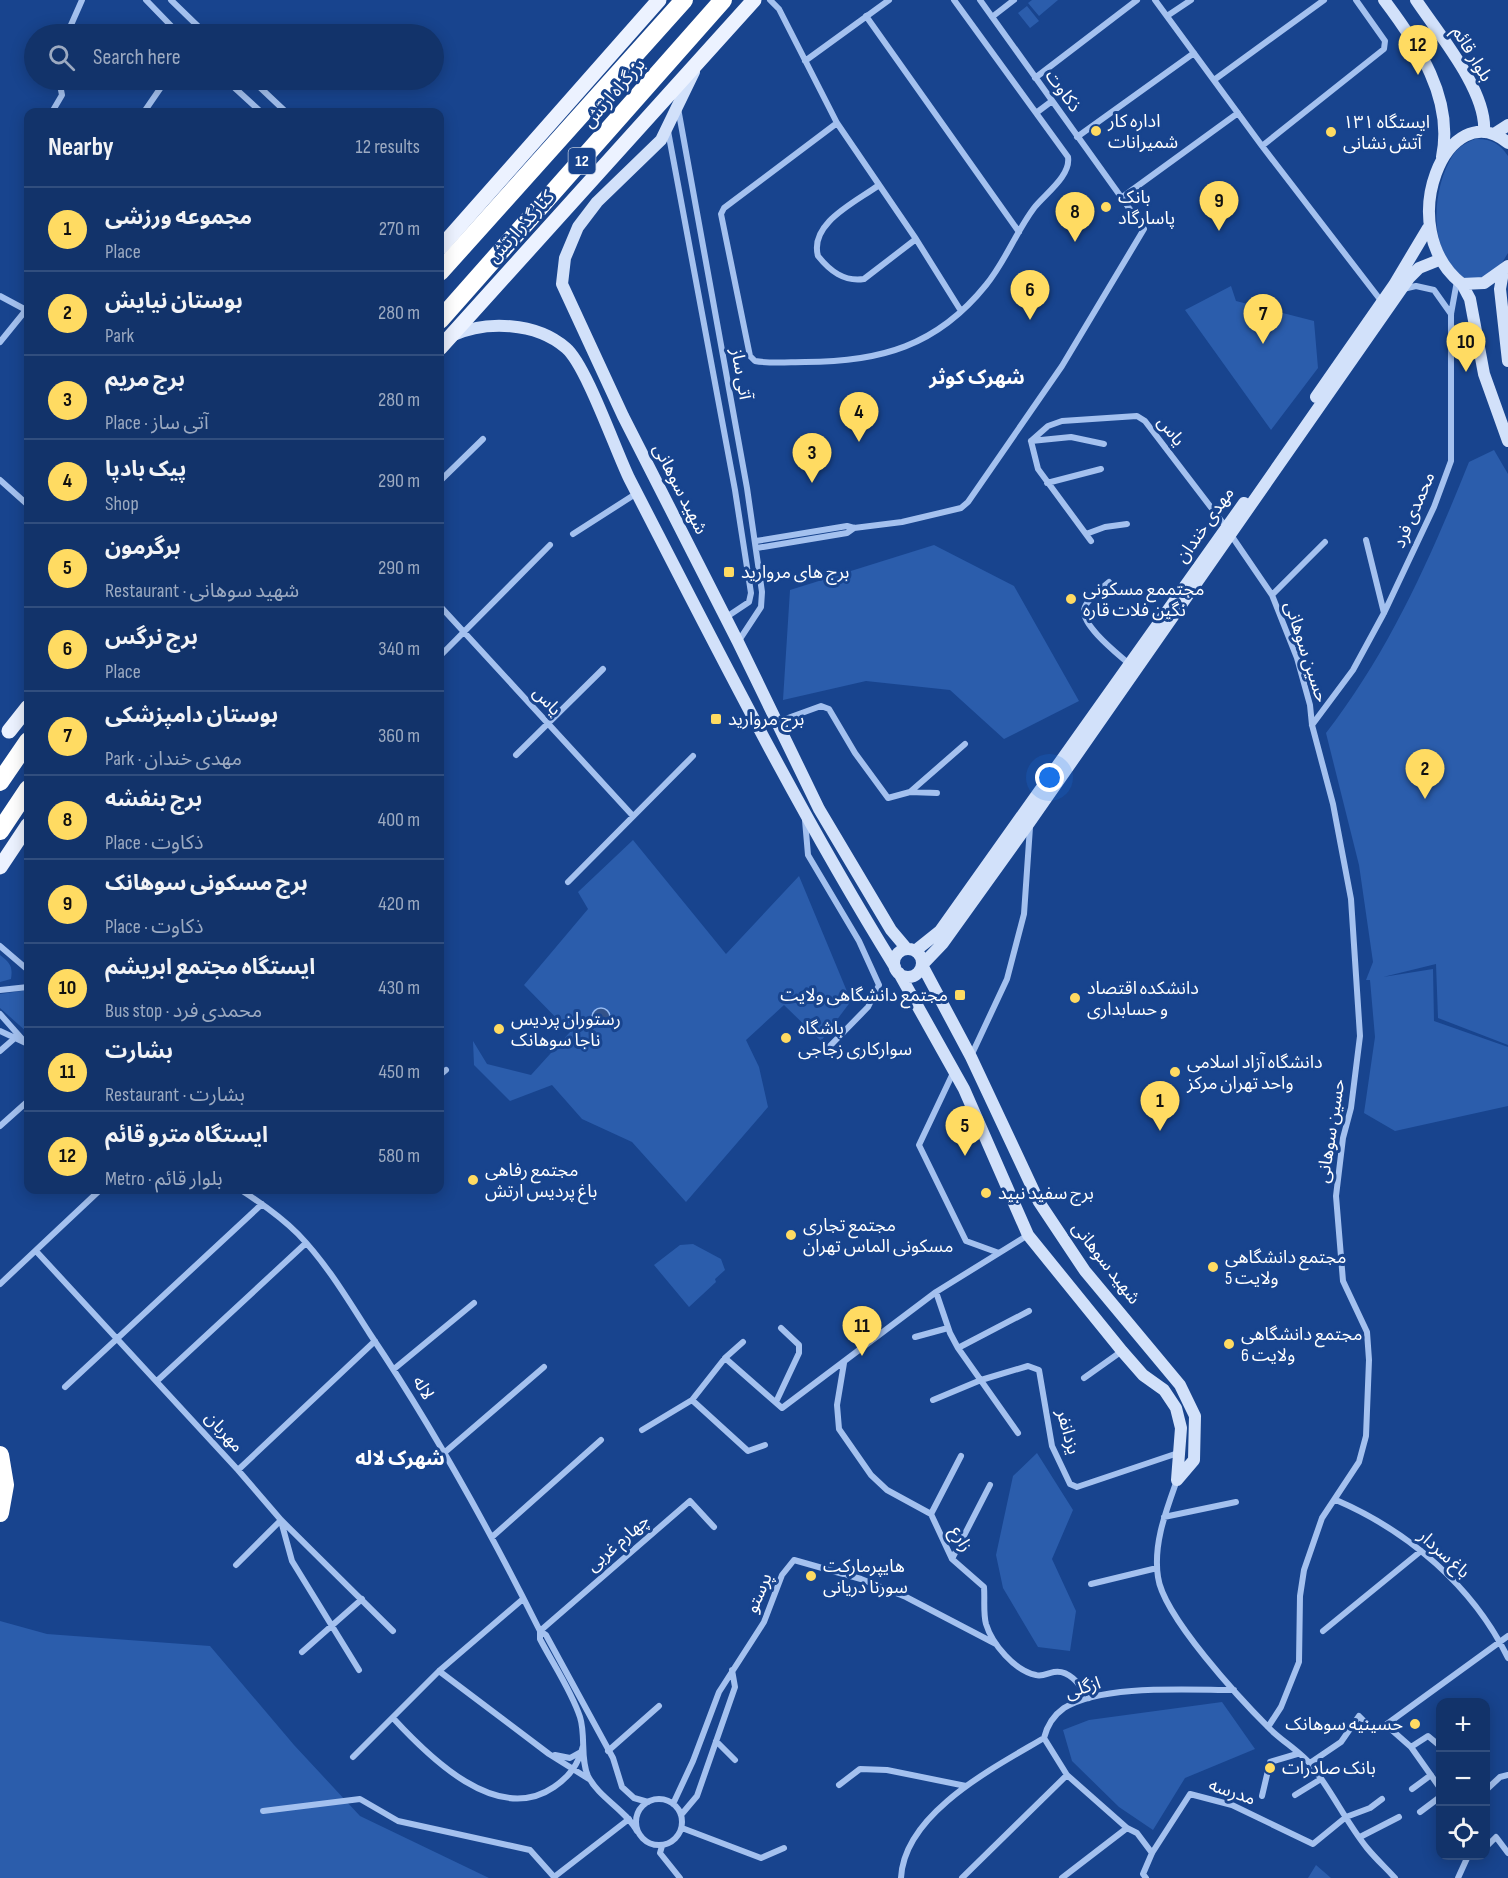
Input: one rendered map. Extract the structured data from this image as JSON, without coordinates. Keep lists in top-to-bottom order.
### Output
{
  "streets": {
    "highway": ["بزرگراه ارتش", "12"],
    "main road": [
      "بلوار قائم",
      "کنارگذر ارتش",
      "شهید سوهانی",
      "مهدی خندان"
    ],
    "street": [
      "ذکاوت",
      "آتی ساز",
      "یاس",
      "محمدی فرد",
      "حسین سوهانی",
      "لاله",
      "مهربان",
      "یزدانفر",
      "زارع",
      "چهارم غربی",
      "باغ سردار",
      "پرستو",
      "ازگلی",
      "مدرسه"
    ]
  },
  "crossings": [
    ["ذکاوت", "آتی ساز"],
    ["کنارگذر ارتش", "شهید سوهانی"],
    ["آتی ساز", "شهید سوهانی"],
    ["یاس", "مهدی خندان"],
    ["یاس", "حسین سوهانی"],
    ["شهید سوهانی", "مهدی خندان"],
    ["شهید سوهانی", "حسین سوهانی"],
    ["شهید سوهانی", "یزدانفر"],
    ["شهید سوهانی", "ازگلی"],
    ["شهید سوهانی", "مدرسه"],
    ["محمدی فرد", "حسین سوهانی"],
    ["مهدی خندان", "حسین سوهانی"],
    ["حسین سوهانی", "باغ سردار"],
    ["لاله", "چهارم غربی"],
    ["لاله", "پرستو"],
    ["زارع", "پرستو"],
    ["زارع", "ازگلی"]
  ],
  "districts": ["شهرک کوثر", "شهرک لاله"],
  "places": {
    "other": [
      "اداره کار شمیرانات",
      "ایستگاه ۱۳۱ آتش نشانی",
      "بانک پاسارگاد",
      "مجتممع مسکونی نگین فلات قاره",
      "دانشکده اقتصاد و حسابداری",
      "رستوران پردیس ناجا سوهانک",
      "باشگاه سواركاری زجاجی",
      "دانشگاه آزاد اسلامی واحد تهران مرکز",
      "مجتمع رفاهی باغ پردیس ارتش",
      "برج سفید نبید",
      "مجتمع تجاری مسکونی الماس تهران",
      "مجتمع دانشگاهی ولایت 5",
      "مجتمع دانشگاهی ولایت 6",
      "هایپرمارکت سورنا دریانی",
      "حسینیه سوهانک",
      "بانک صادرات"
    ],
    "transit": ["برج های مروارید", "برج مروارید", "مجتمع دانشگاهی ولایت"]
  },
  "page": {
    "search": "Search here",
    "pins": [
      "12",
      "9",
      "8",
      "6",
      "7",
      "10",
      "4",
      "3",
      "2",
      "1",
      "5",
      "11"
    ],
    "heading": ["Nearby", "12 results"],
    "list": [
      {
        "mark": "1",
        "name": "مجموعه ورزشی",
        "note": "Place",
        "value": "270 m"
      },
      {
        "mark": "2",
        "name": "بوستان نیایش",
        "note": "Park",
        "value": "280 m"
      },
      {
        "mark": "3",
        "name": "برج مریم",
        "note": "Place · آتی ساز",
        "value": "280 m"
      },
      {
        "mark": "4",
        "name": "پیک بادپا",
        "note": "Shop",
        "value": "290 m"
      },
      {
        "mark": "5",
        "name": "برگرمون",
        "note": "Restaurant · شهید سوهانی",
        "value": "290 m"
      },
      {
        "mark": "6",
        "name": "برج نرگس",
        "note": "Place",
        "value": "340 m"
      },
      {
        "mark": "7",
        "name": "بوستان دامپزشکی",
        "note": "Park · مهدی خندان",
        "value": "360 m"
      },
      {
        "mark": "8",
        "name": "برج بنفشه",
        "note": "Place · ذکاوت",
        "value": "400 m"
      },
      {
        "mark": "9",
        "name": "برج مسکونی سوهانک",
        "note": "Place · ذکاوت",
        "value": "420 m"
      },
      {
        "mark": "10",
        "name": "ایستگاه مجتمع ابریشم",
        "note": "Bus stop · محمدی فرد",
        "value": "430 m"
      },
      {
        "mark": "11",
        "name": "بشارت",
        "note": "Restaurant · بشارت",
        "value": "450 m"
      },
      {
        "mark": "12",
        "name": "ایستگاه مترو قائم",
        "note": "Metro · بلوار قائم",
        "value": "580 m"
      }
    ],
    "map_buttons": ["+", "−"]
  }
}
